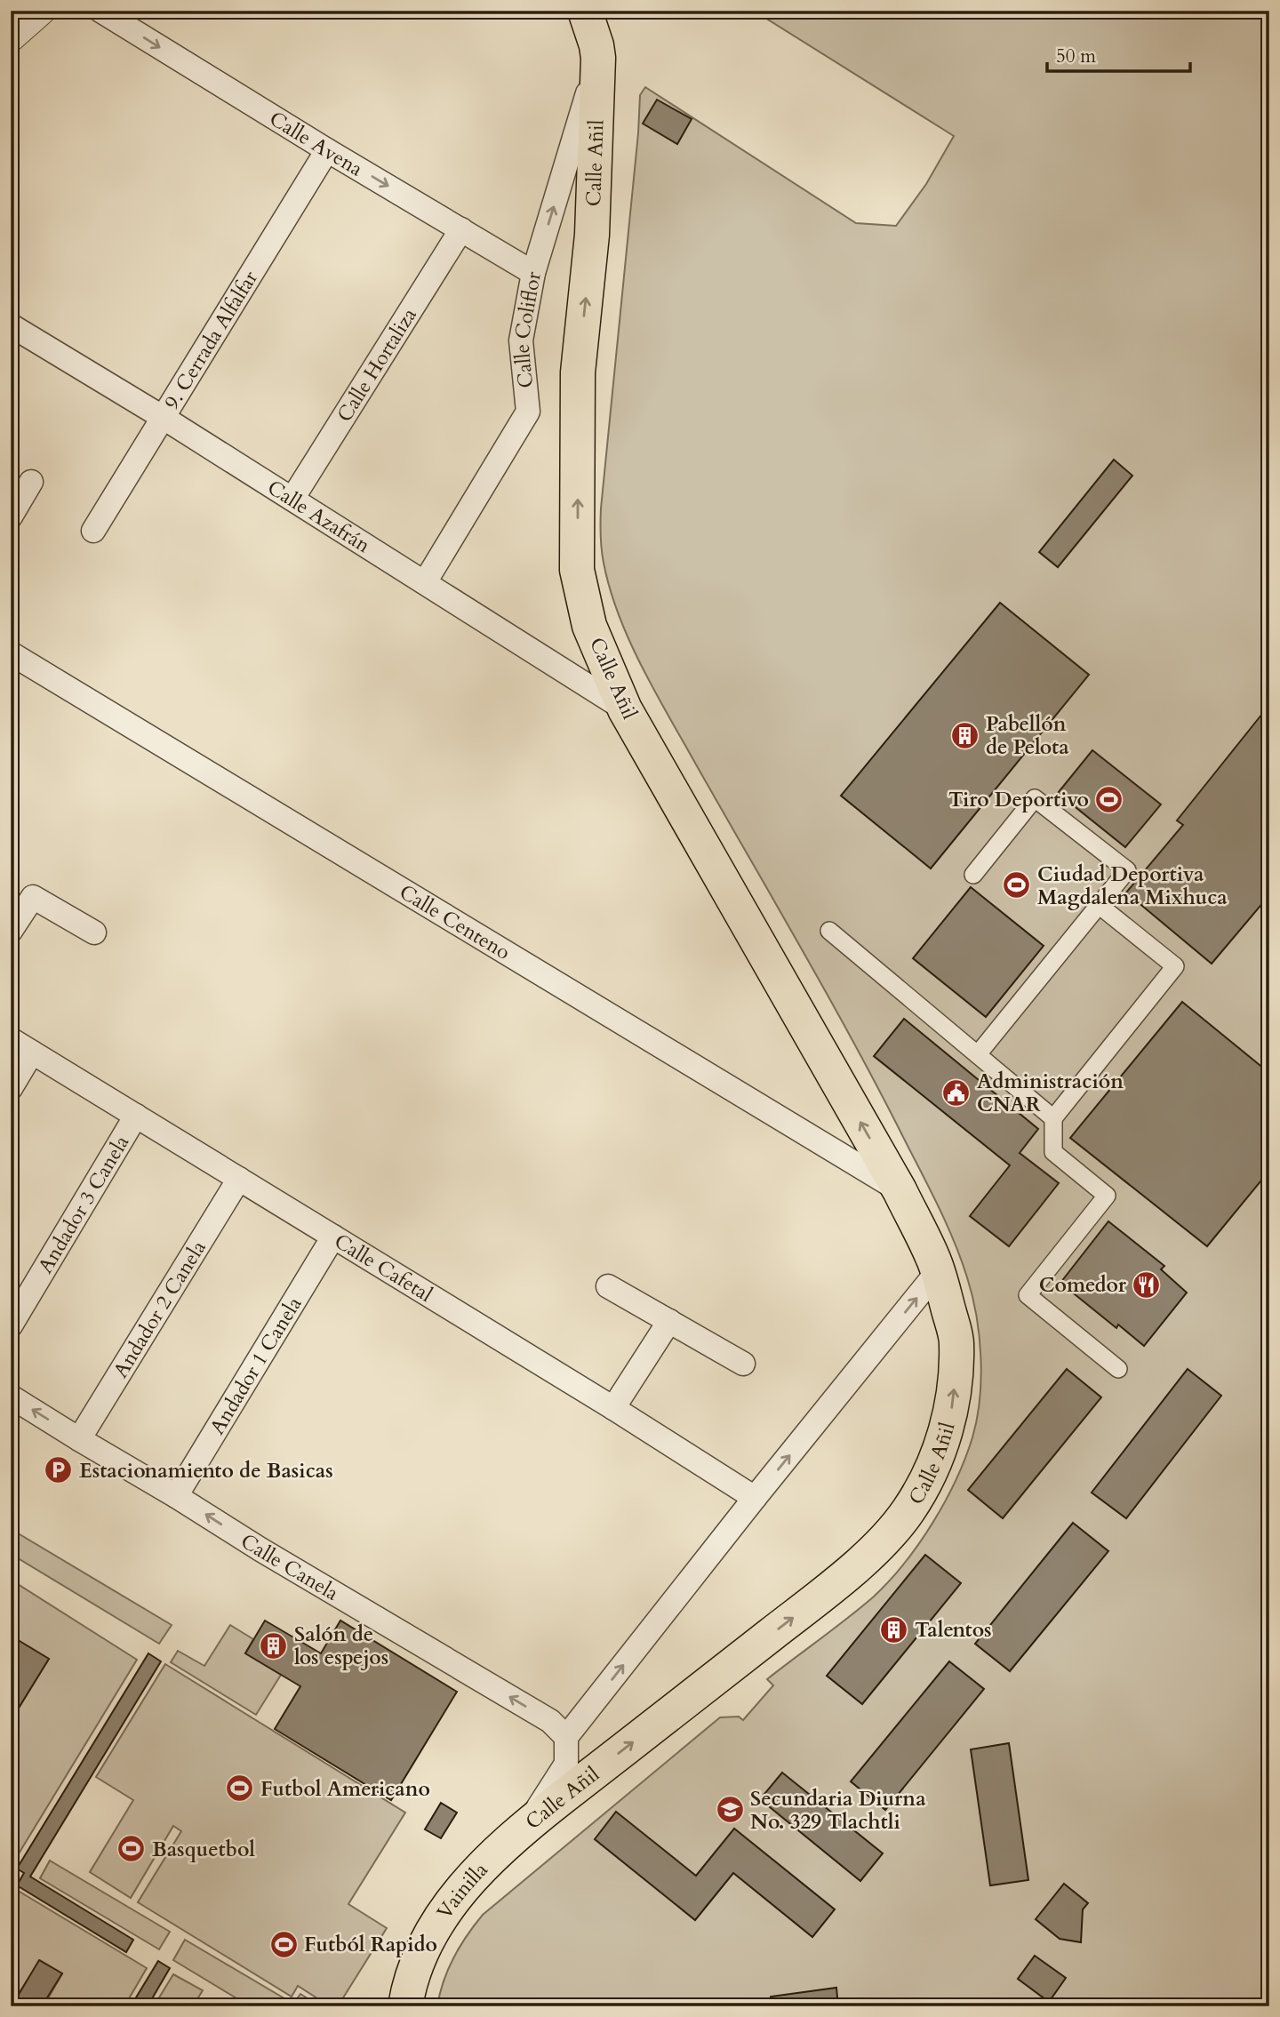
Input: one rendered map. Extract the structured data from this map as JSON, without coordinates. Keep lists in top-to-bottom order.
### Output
{
  "streets": {
    "main road": ["Calle Añil", "Vainilla"],
    "street": [
      "Calle Avena",
      "Calle Coliflor",
      "9. Cerrada Alfalfar",
      "Calle Hortaliza",
      "Calle Azafrán",
      "Calle Centeno",
      "Andador 3 Canela",
      "Calle Cafetal",
      "Andador 2 Canela",
      "Andador 1 Canela",
      "Calle Canela"
    ]
  },
  "crossings": [
    ["Calle Avena", "Calle Coliflor"],
    ["Calle Avena", "9. Cerrada Alfalfar"],
    ["Calle Avena", "Calle Hortaliza"],
    ["Calle Añil", "Calle Coliflor"],
    ["Calle Añil", "Calle Azafrán"],
    ["Calle Añil", "Calle Centeno"],
    ["Calle Añil", "Calle Canela"],
    ["Calle Añil", "Vainilla"],
    ["Calle Coliflor", "Calle Azafrán"],
    ["9. Cerrada Alfalfar", "Calle Azafrán"],
    ["Calle Hortaliza", "Calle Azafrán"],
    ["Andador 3 Canela", "Calle Cafetal"],
    ["Calle Cafetal", "Andador 2 Canela"],
    ["Calle Cafetal", "Andador 1 Canela"],
    ["Andador 2 Canela", "Calle Canela"],
    ["Andador 1 Canela", "Calle Canela"]
  ],
  "one_way": [
    "Calle Avena",
    "Calle Añil",
    "Calle Coliflor",
    "Calle Canela"
  ],
  "places": {
    "building": ["Pabellón de Pelota", "Talentos", "Salón de los espejos"],
    "sports": [
      "Tiro Deportivo",
      "Ciudad Deportiva Magdalena Mixhuca",
      "Futbol Americano",
      "Basquetbol",
      "Futból Rapido"
    ],
    "public building": ["Administración CNAR"],
    "restaurant": ["Comedor"],
    "parking": ["Estacionamiento de Basicas"],
    "school or university": ["Secundaria Diurna No. 329 Tlachtli"]
  },
  "scale_bar": "50 m"
}
